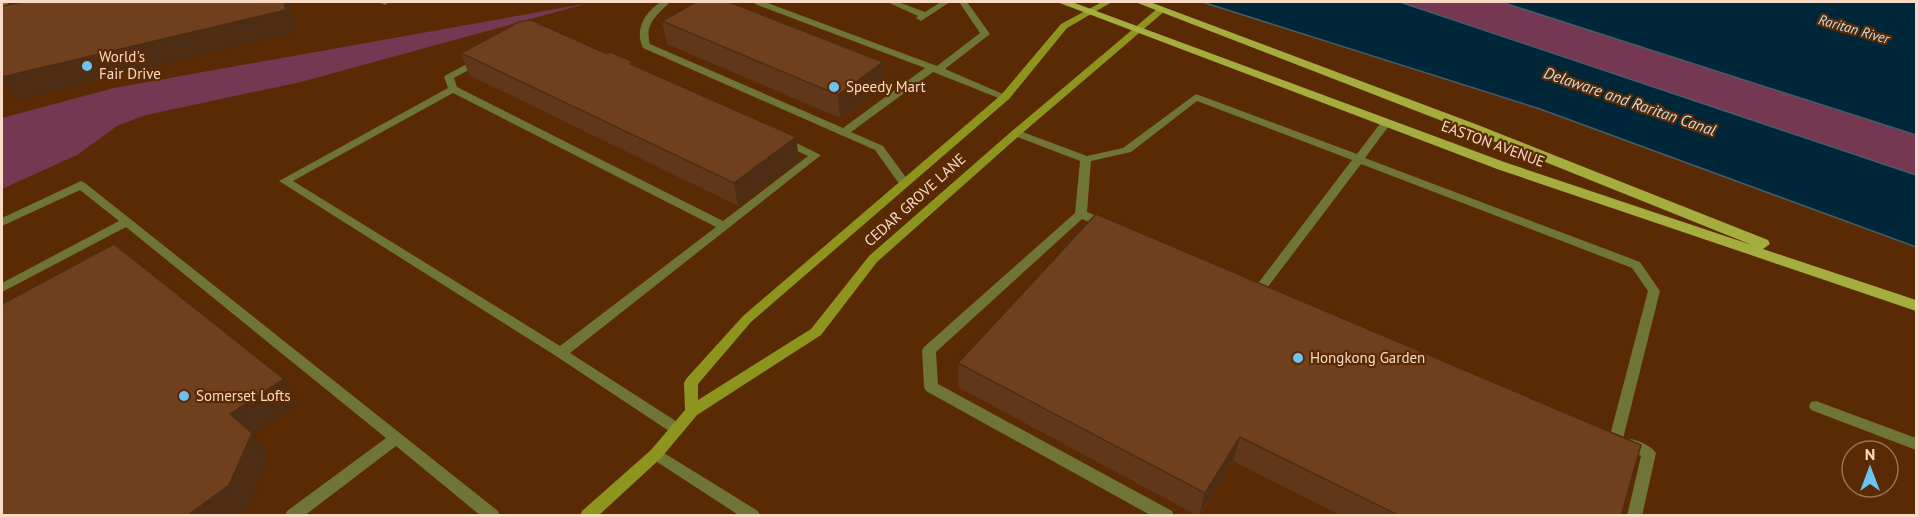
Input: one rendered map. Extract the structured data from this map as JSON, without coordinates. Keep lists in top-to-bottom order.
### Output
{
  "streets": {
    "main road": ["EASTON AVENUE", "CEDAR GROVE LANE"]
  },
  "crossings": [
    ["EASTON AVENUE", "CEDAR GROVE LANE"]
  ],
  "water": ["Raritan River", "Delaware and Raritan Canal"],
  "places": [
    "World's Fair Drive",
    "Speedy Mart",
    "Hongkong Garden",
    "Somerset Lofts"
  ],
  "north": "top"
}
